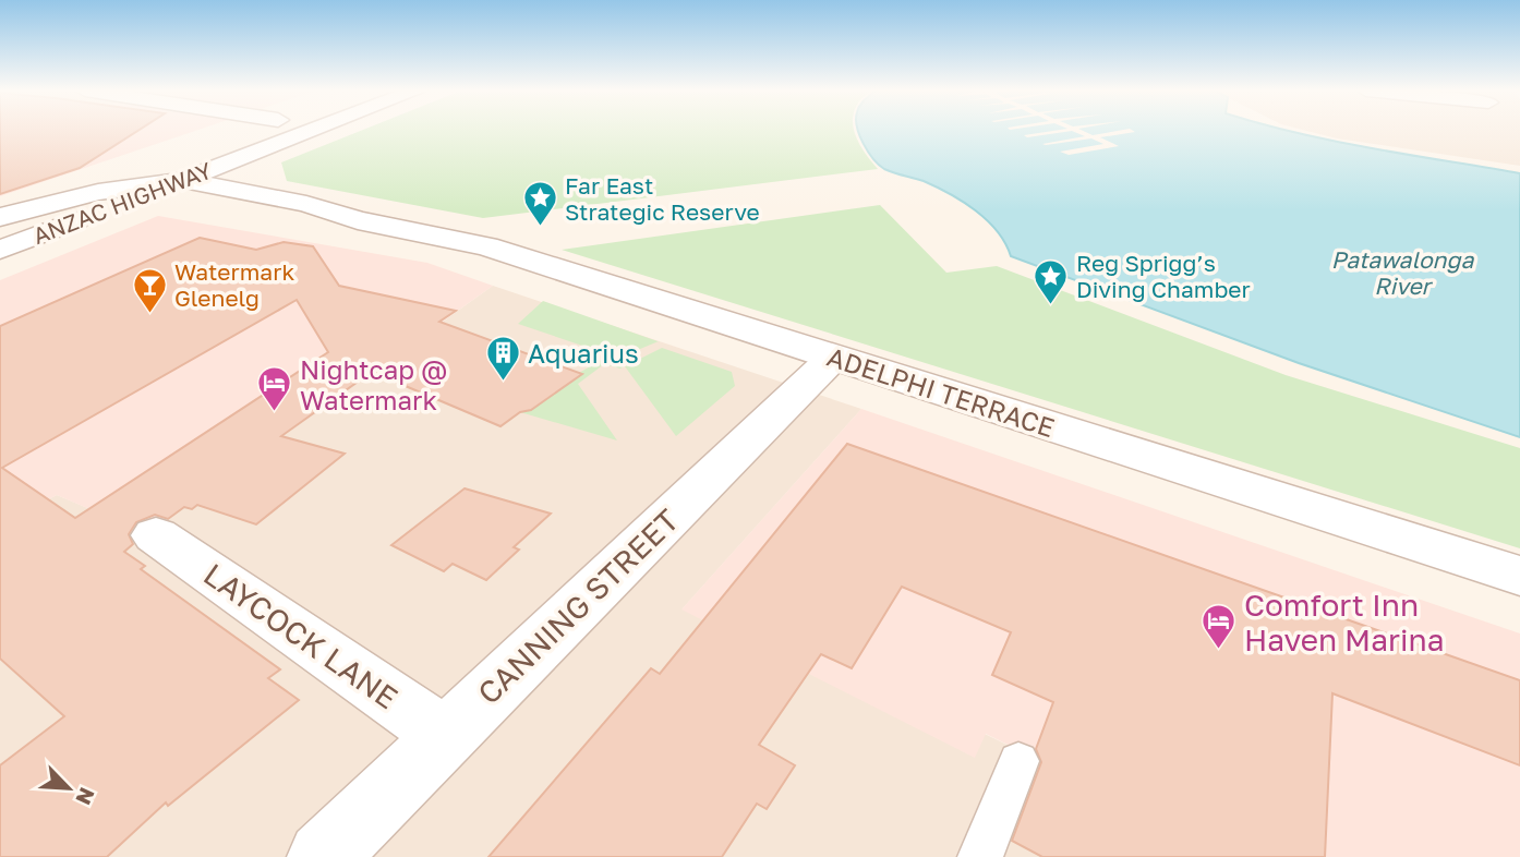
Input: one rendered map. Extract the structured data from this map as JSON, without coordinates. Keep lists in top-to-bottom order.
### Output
{
  "streets": {
    "street": [
      "ANZAC HIGHWAY",
      "ADELPHI TERRACE",
      "CANNING STREET",
      "LAYCOCK LANE"
    ]
  },
  "crossings": [
    ["ANZAC HIGHWAY", "ADELPHI TERRACE"],
    ["ADELPHI TERRACE", "CANNING STREET"],
    ["CANNING STREET", "LAYCOCK LANE"]
  ],
  "water": ["Patawalonga River"],
  "places": {
    "place": ["Far East Strategic Reserve", "Reg Sprigg’s Diving Chamber"],
    "bar": ["Watermark Glenelg"],
    "building": ["Aquarius"],
    "hotel": ["Nightcap @ Watermark", "Comfort Inn Haven Marina"]
  },
  "north": "bottom right"
}
